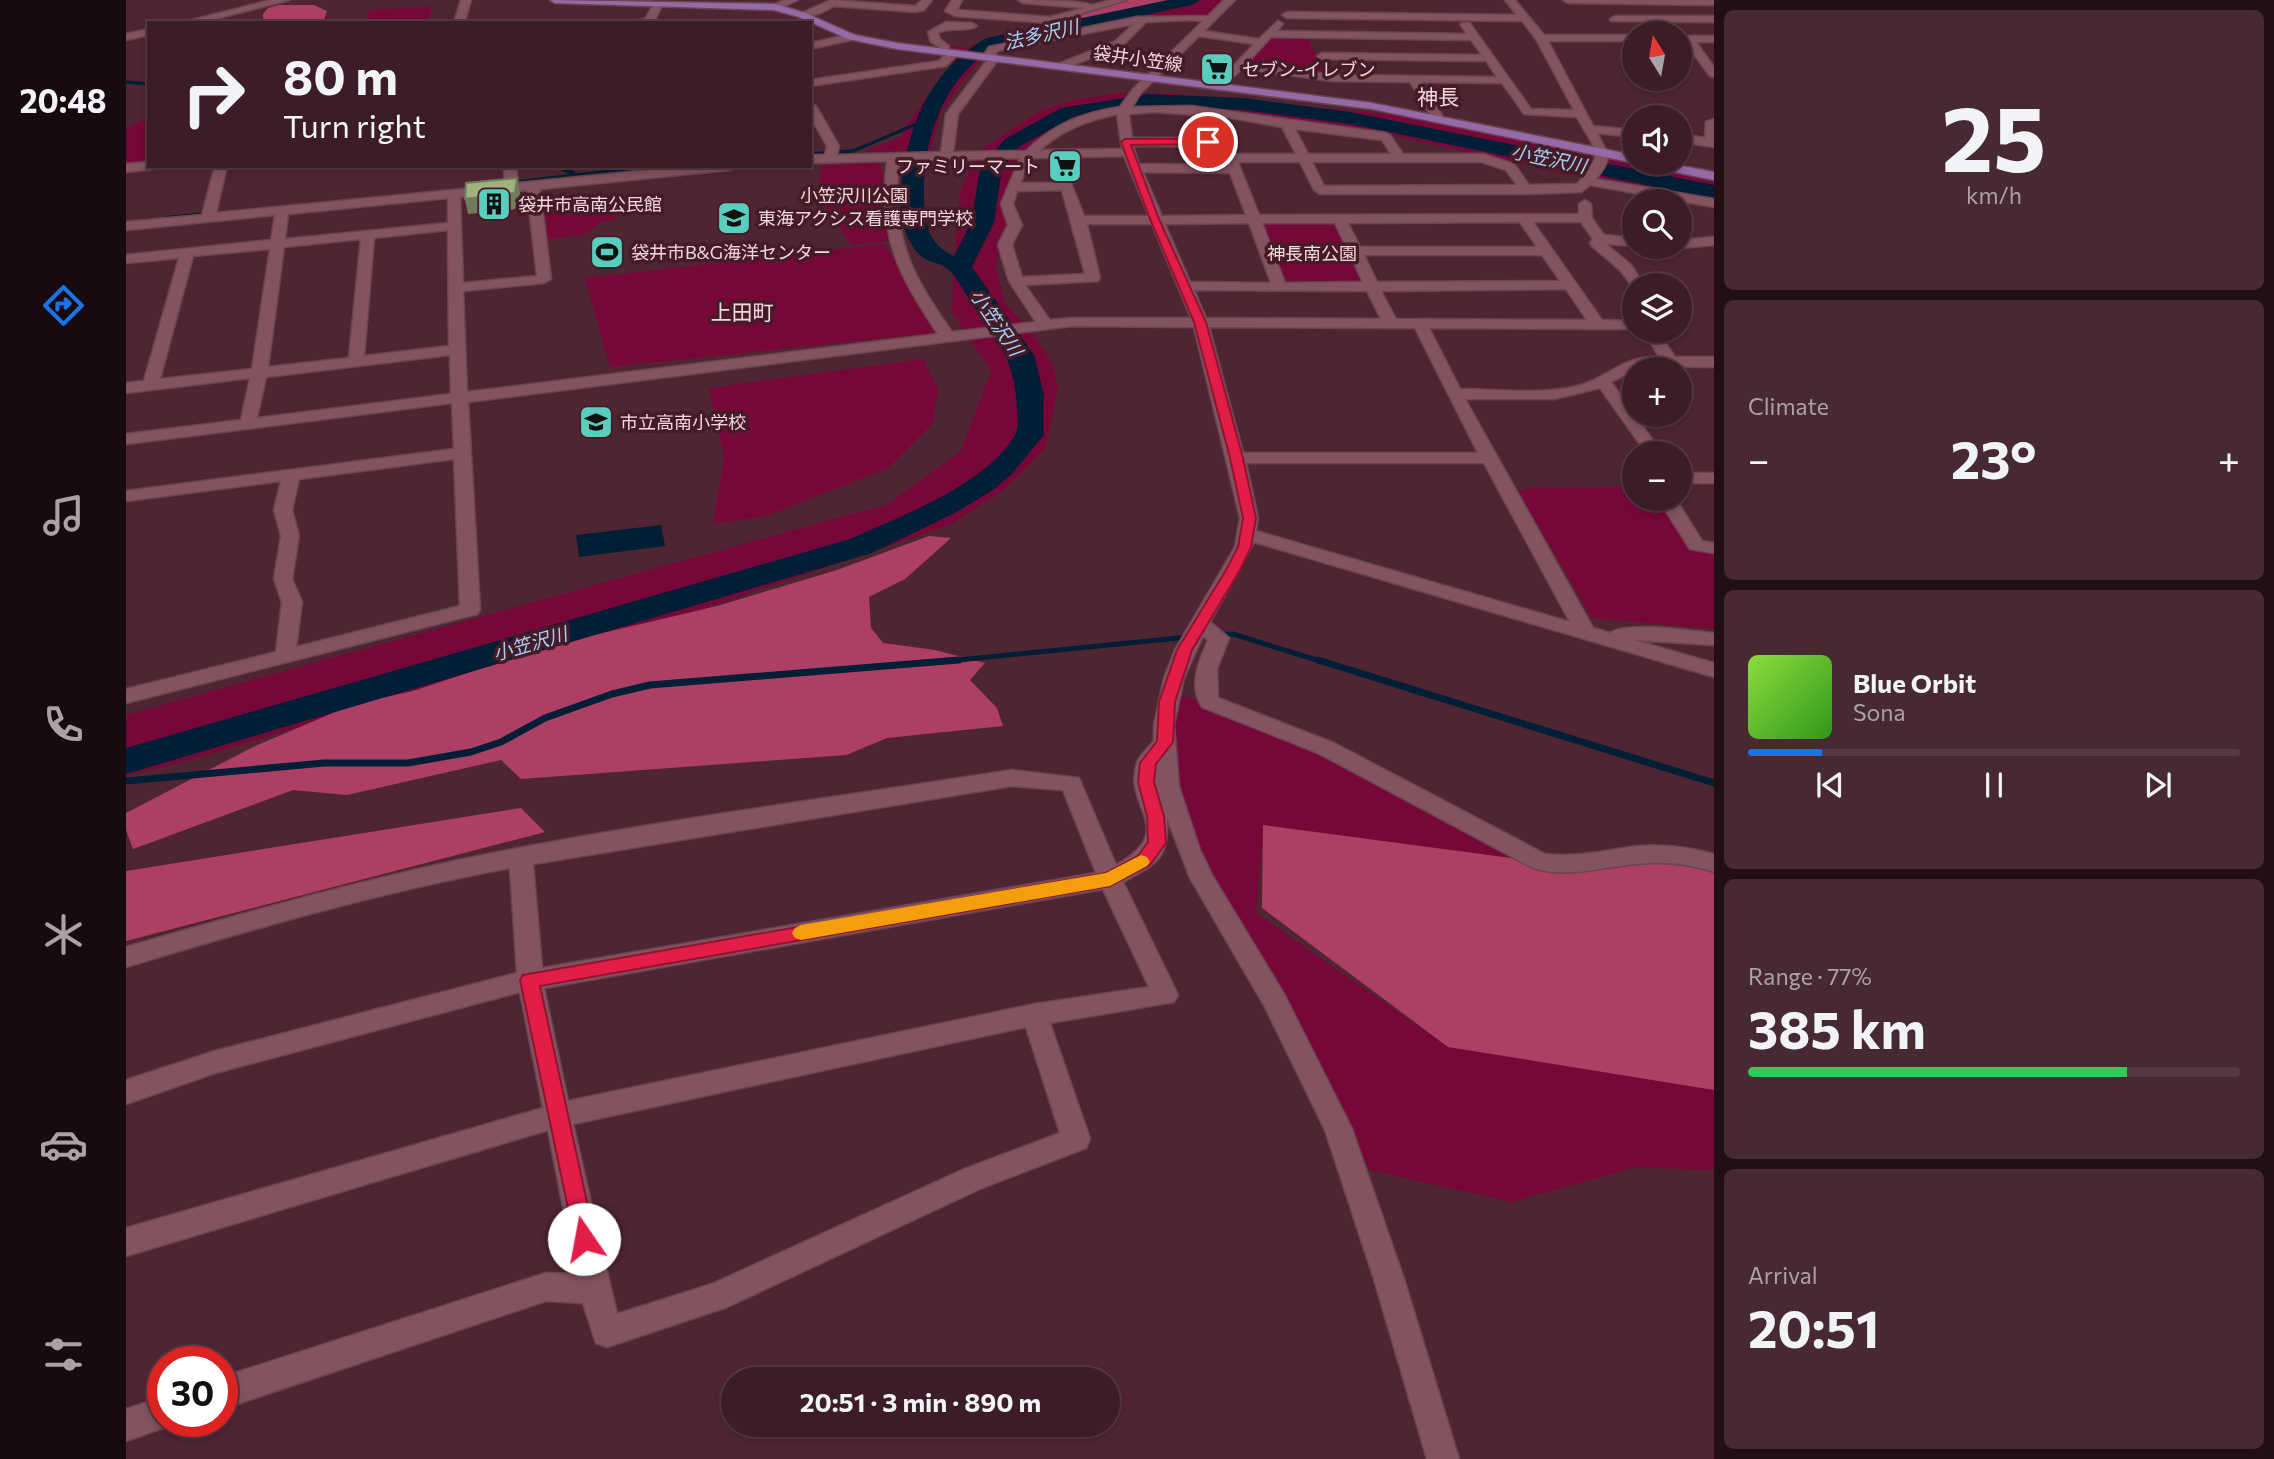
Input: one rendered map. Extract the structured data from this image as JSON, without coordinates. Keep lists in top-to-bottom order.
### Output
{
  "streets": {
    "main road": ["袋井小笠線"]
  },
  "districts": ["神長", "上田町"],
  "water": ["法多沢川", "小笠沢川"],
  "parks": ["小笠沢川公園", "神長南公園"],
  "places": {
    "supermarket": ["セブン-イレブン", "ファミリーマート"],
    "building": ["袋井市高南公民館"],
    "school or university": ["東海アクシス看護専門学校", "市立高南小学校"],
    "sports": ["袋井市B&G海洋センター"]
  },
  "north": "top",
  "page": {
    "tabs": "20:48",
    "tile": [
      ["25", "km/h"],
      "Climate",
      ["Range · 77%", "385 km"],
      ["Arrival", "20:51"]
    ],
    "map_buttons": ["+", "−"],
    "turn": ["80 m", "Turn right"],
    "heat": ["−", "23°", "+"],
    "song": ["Blue Orbit", "Sona"],
    "limit": "30",
    "trip": "20:51 · 3 min · 890 m"
  }
}
